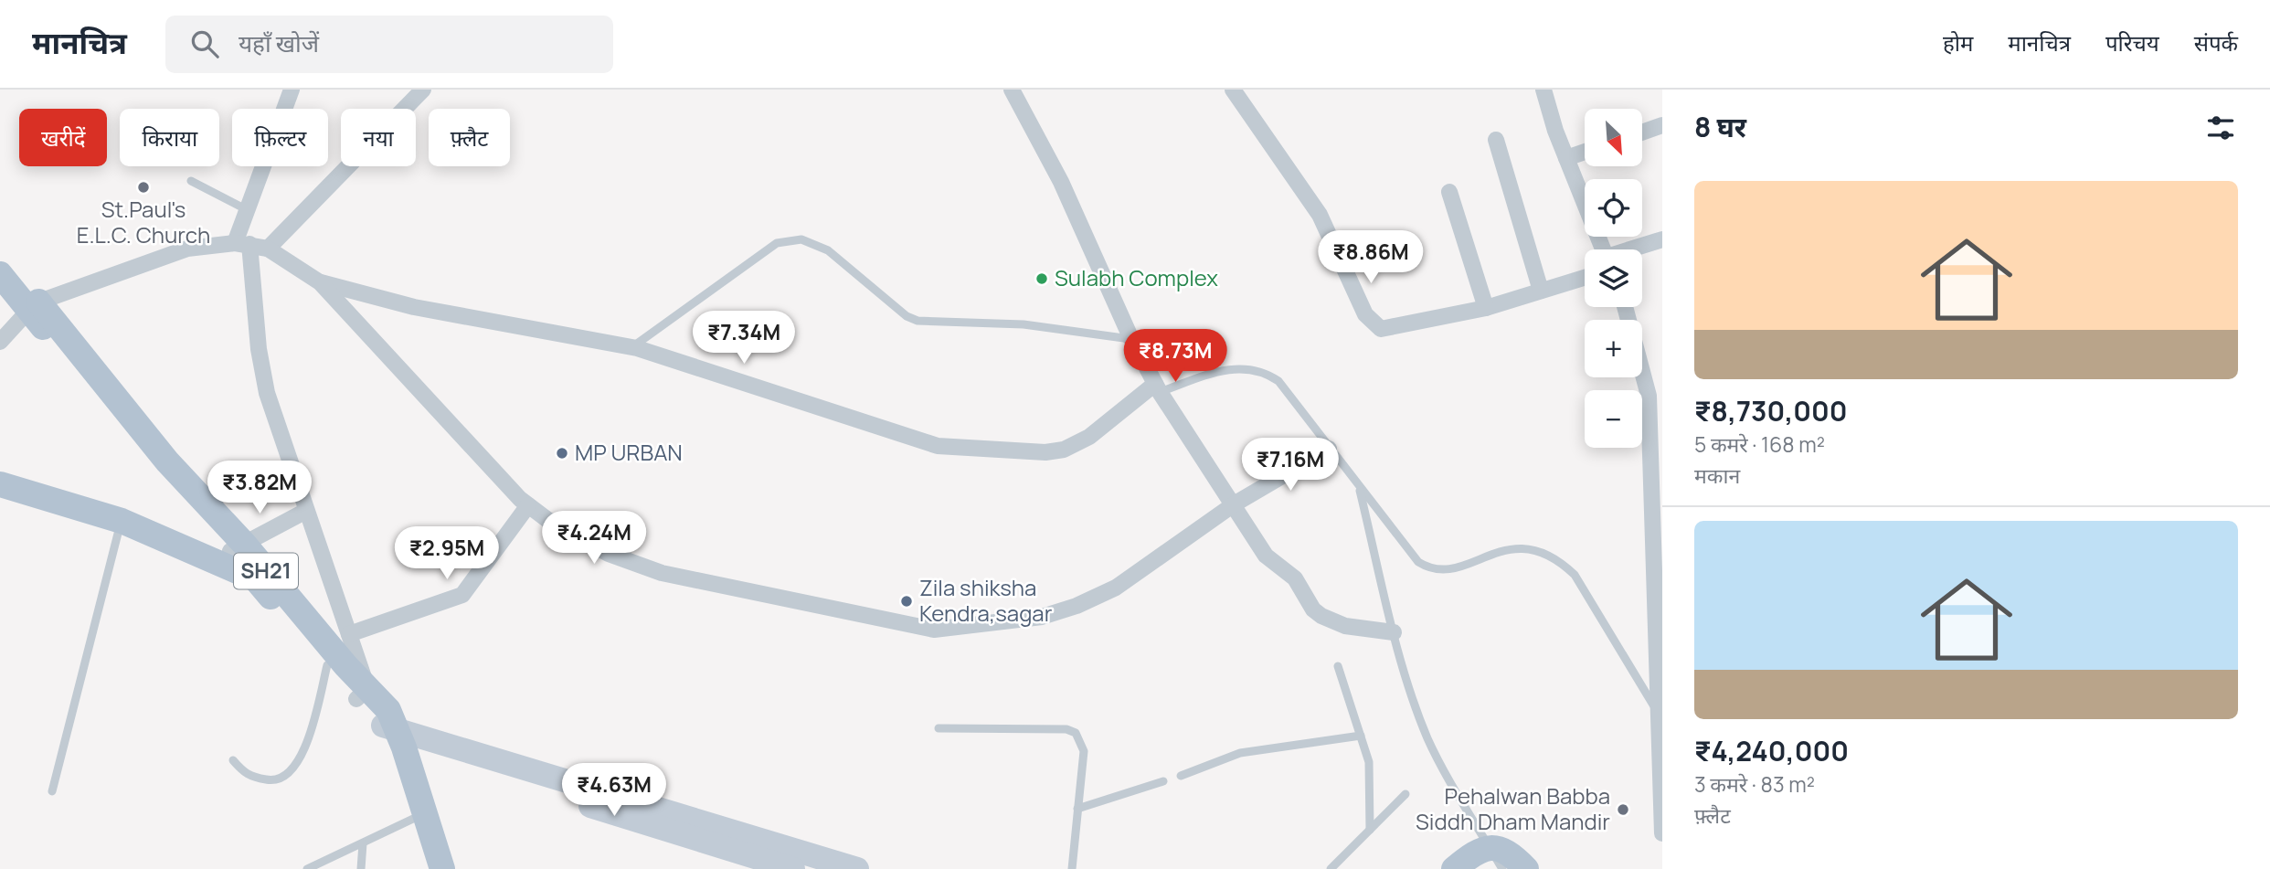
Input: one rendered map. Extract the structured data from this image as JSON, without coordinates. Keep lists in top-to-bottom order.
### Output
{
  "streets": {
    "main road": ["SH21"]
  },
  "places": [
    "St.Paul's E.L.C. Church",
    "Sulabh Complex",
    "MP URBAN",
    "Zila shiksha Kendra,sagar",
    "Pehalwan Babba Siddh Dham Mandir"
  ],
  "north": "bottom right",
  "page": {
    "header": "मानचित्र",
    "search": "यहाँ खोजें",
    "nav": [
      "होम",
      "मानचित्र",
      "परिचय",
      "संपर्क"
    ],
    "heading": "8 घर",
    "map_buttons": ["+", "−"],
    "chip": [
      "खरीदें",
      "किराया",
      "फ़िल्टर",
      "नया",
      "फ़्लैट"
    ],
    "list": [
      {
        "name": "₹8,730,000",
        "note": "5 कमरे · 168 m² · मकान"
      },
      {
        "name": "₹4,240,000",
        "note": "3 कमरे · 83 m² · फ़्लैट"
      }
    ],
    "price": [
      "₹8.86M",
      "₹7.34M",
      "₹8.73M",
      "₹7.16M",
      "₹3.82M",
      "₹4.24M",
      "₹2.95M",
      "₹4.63M"
    ]
  }
}
